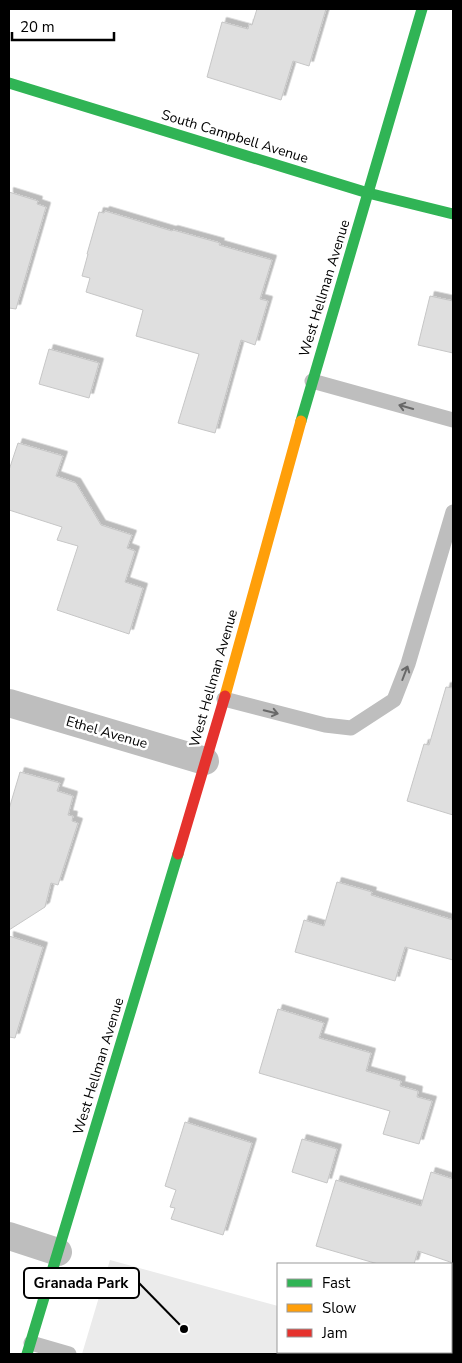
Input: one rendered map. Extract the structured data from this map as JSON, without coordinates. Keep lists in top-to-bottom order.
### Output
{
  "streets": {
    "street": ["South Campbell Avenue", "West Hellman Avenue", "Ethel Avenue"]
  },
  "crossings": [
    ["South Campbell Avenue", "West Hellman Avenue"],
    ["West Hellman Avenue", "Ethel Avenue"]
  ],
  "places": ["Granada Park"],
  "legend": ["Fast", "Slow", "Jam"],
  "scale_bar": "20 m"
}
